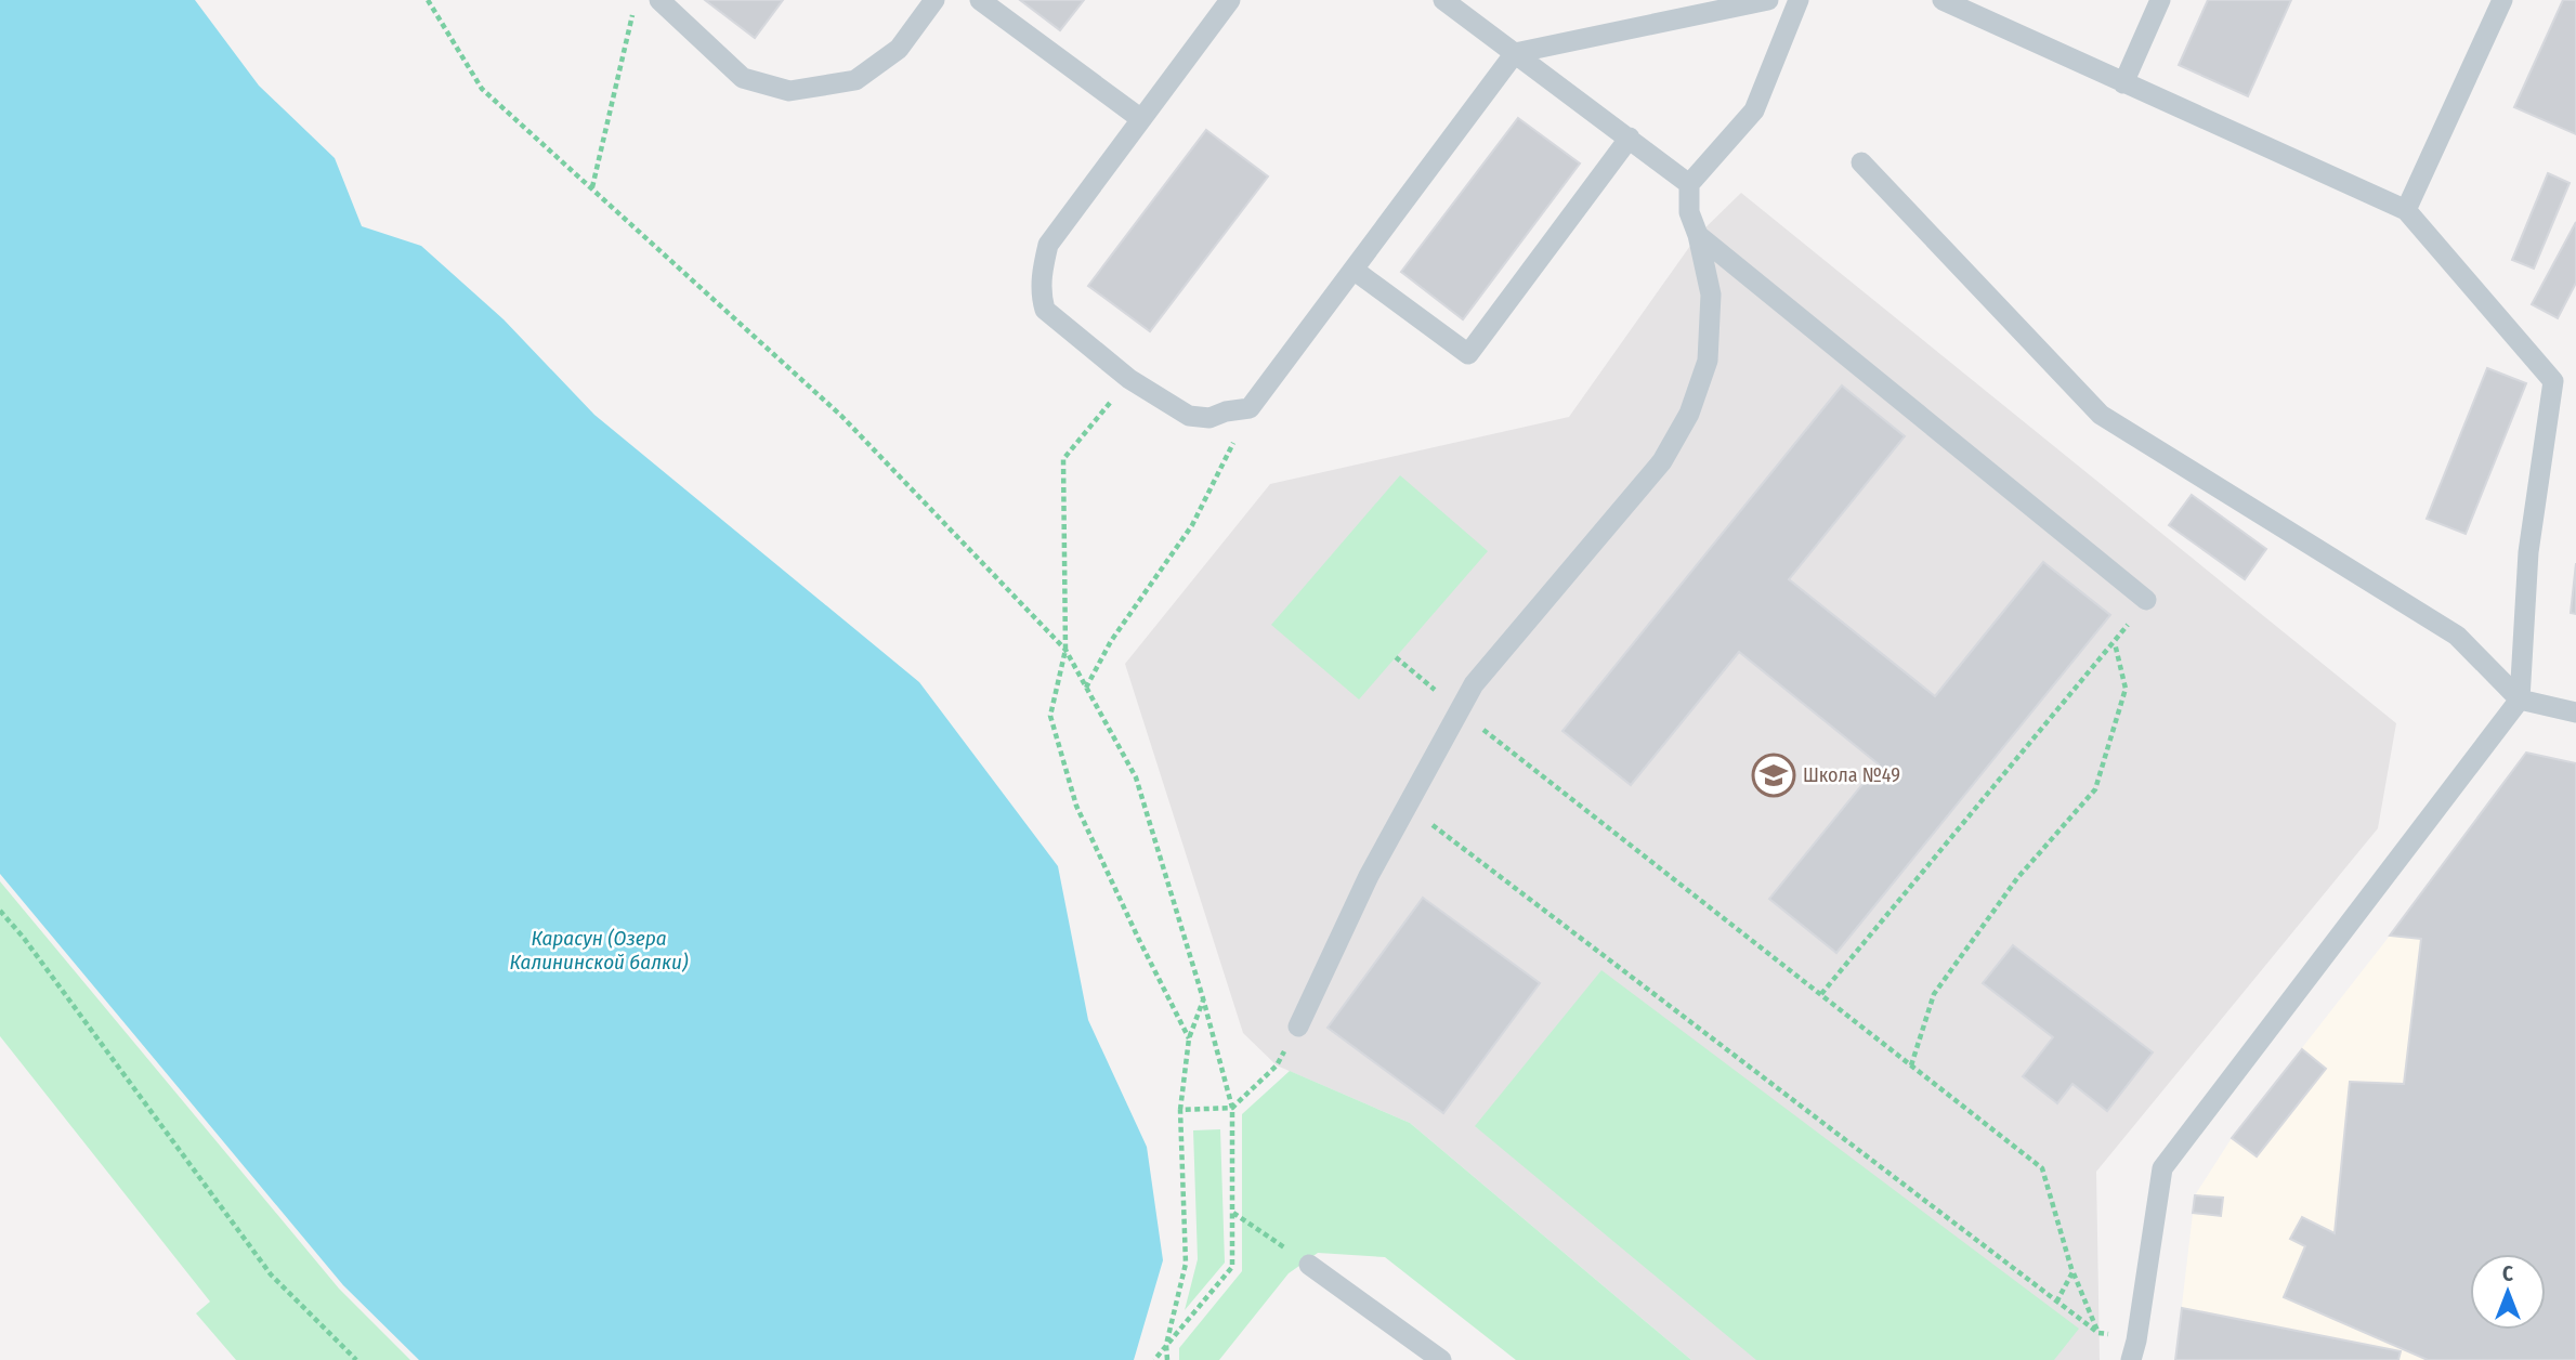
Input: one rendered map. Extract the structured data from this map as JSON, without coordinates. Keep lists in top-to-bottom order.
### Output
{
  "water": ["Карасун (Озера Калининской балки)"],
  "places": {
    "school or university": ["Школа №49"]
  },
  "north": "top"
}
